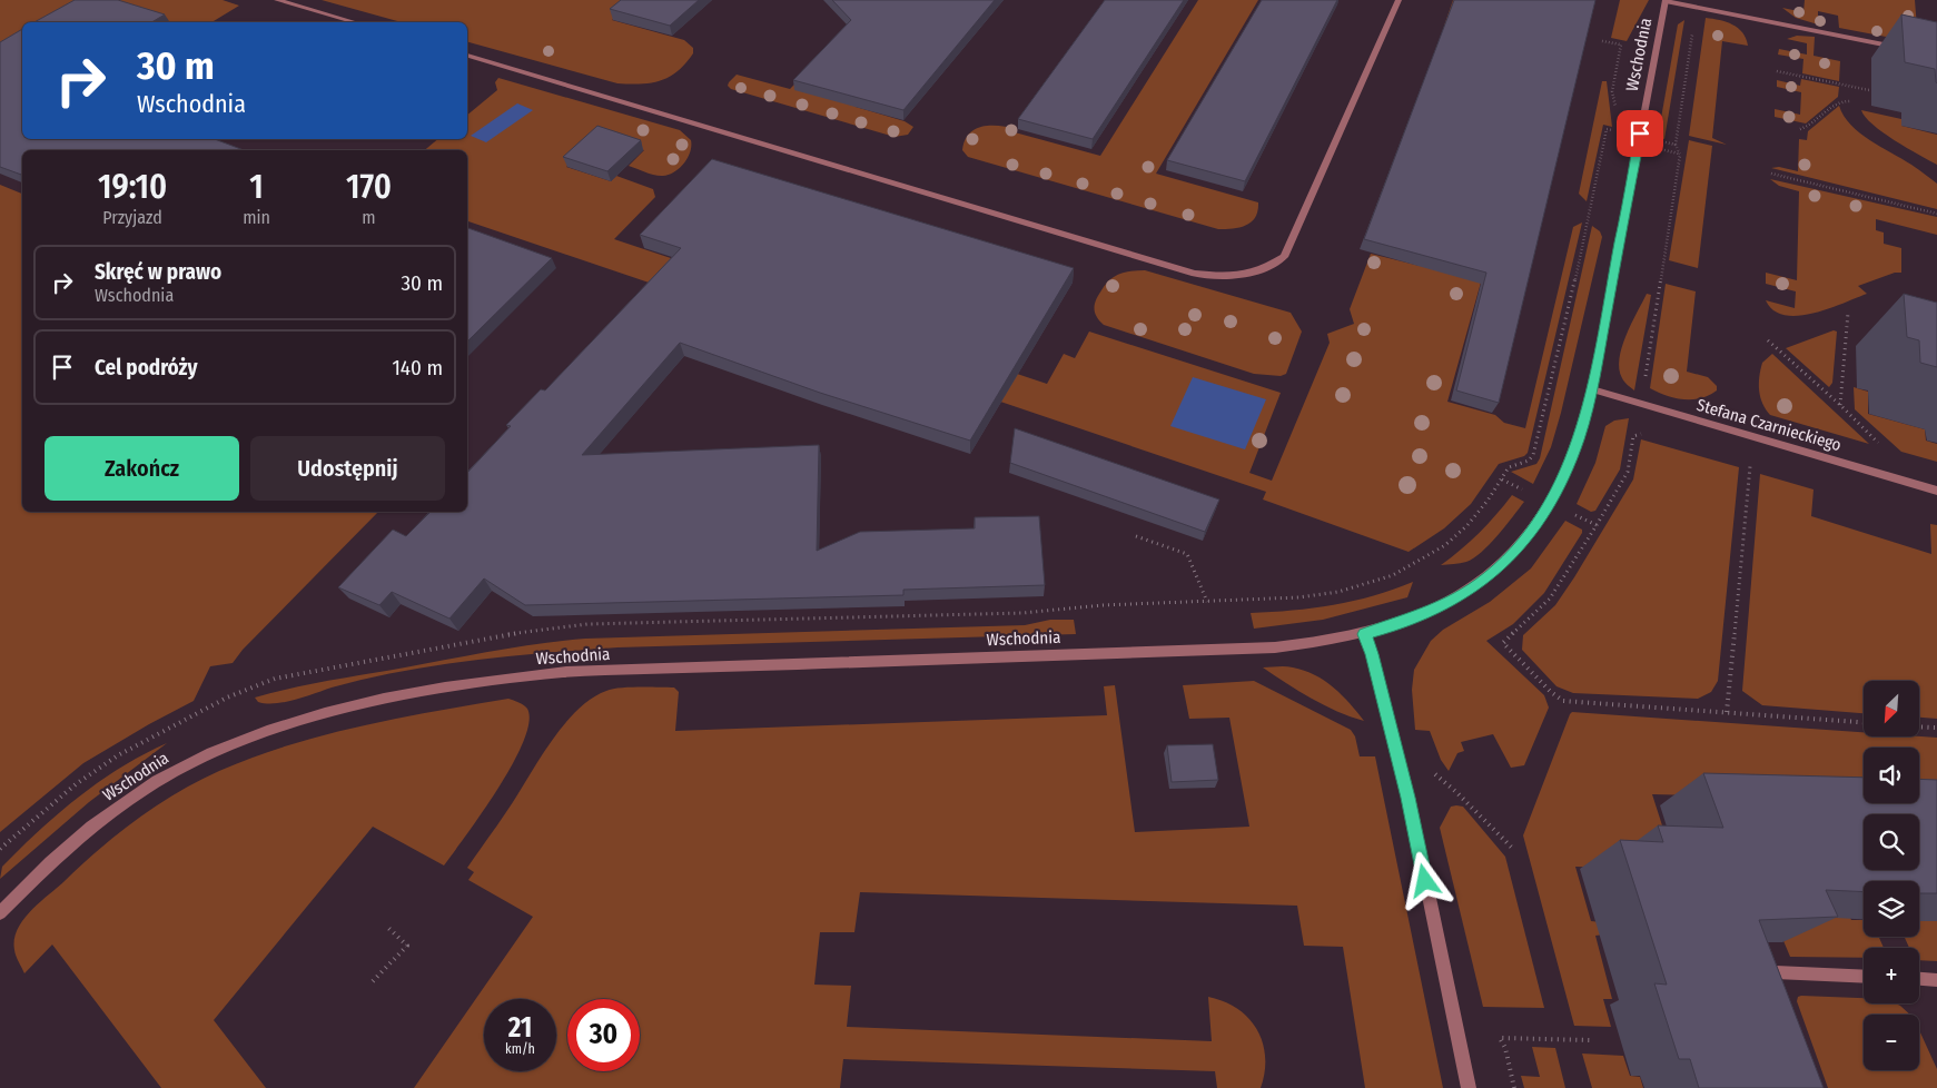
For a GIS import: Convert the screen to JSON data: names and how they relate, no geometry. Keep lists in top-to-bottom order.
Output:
{
  "streets": {
    "street": ["Wschodnia", "Stefana Czarnieckiego"]
  },
  "crossings": [
    ["Wschodnia", "Stefana Czarnieckiego"]
  ],
  "north": "bottom left",
  "page": {
    "turn": ["30 m", "Wschodnia"],
    "eta": [
      "19:10",
      "Przyjazd",
      "1",
      "min",
      "170",
      "m"
    ],
    "list": [
      {
        "name": "Skręć w prawo",
        "note": "Wschodnia",
        "value": "30 m"
      },
      {
        "name": "Cel podróży",
        "value": "140 m"
      }
    ],
    "buttons": ["Zakończ", "Udostępnij"],
    "map_buttons": ["+", "−"],
    "speed": "21 km/h",
    "limit": "30"
  }
}
